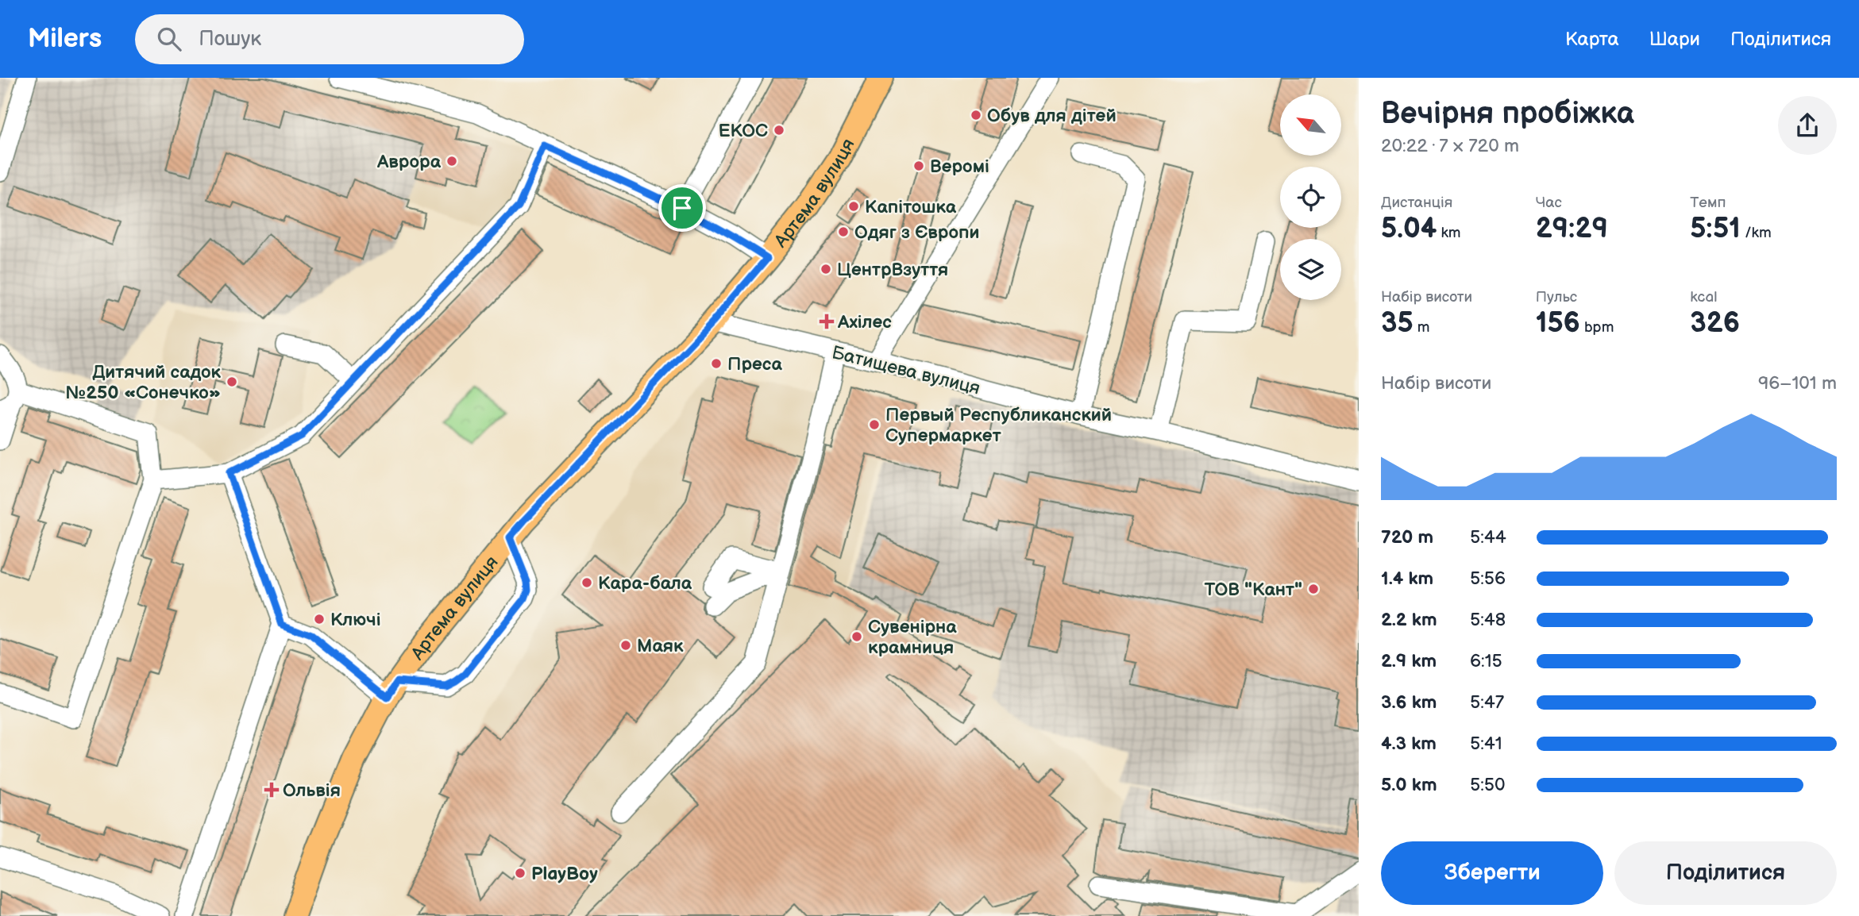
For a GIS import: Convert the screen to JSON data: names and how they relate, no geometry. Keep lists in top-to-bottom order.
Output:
{
  "streets": {
    "main road": ["Артема вулиця"],
    "street": ["Батищева вулиця"]
  },
  "crossings": [
    ["Артема вулиця", "Батищева вулиця"]
  ],
  "places": {
    "other": [
      "Обув для дітей",
      "ЕКОС",
      "Аврора",
      "Веромі",
      "Капітошка",
      "Одяг з Європи",
      "ЦентрВзуття",
      "Преса",
      "Дитячий садок №250 «Сонечко»",
      "Первый Республиканский Супермаркет",
      "Кара-бала",
      "ТОВ \"Кант\"",
      "Ключі",
      "Сувенірна крамниця",
      "Маяк",
      "PlayBoy"
    ],
    "health": ["Ахілес", "Ольвія"]
  },
  "north": "top left",
  "page": {
    "header": "Milers",
    "search": "Пошук",
    "nav": ["Карта", "Шари", "Поділитися"],
    "heading": ["Вечірня пробіжка", "20:22 · 7 × 720 m"],
    "stats": [
      ["Дистанція", "5.04 km"],
      ["Час", "29:29"],
      ["Темп", "5:51 /km"],
      ["Набір висоти", "35 m"],
      ["Пульс", "156 bpm"],
      ["kcal", "326"]
    ],
    "chart": ["Набір висоти", "96–101 m"],
    "list": [
      {
        "name": "720 m",
        "note": "5:44"
      },
      {
        "name": "1.4 km",
        "note": "5:56"
      },
      {
        "name": "2.2 km",
        "note": "5:48"
      },
      {
        "name": "2.9 km",
        "note": "6:15"
      },
      {
        "name": "3.6 km",
        "note": "5:47"
      },
      {
        "name": "4.3 km",
        "note": "5:41"
      },
      {
        "name": "5.0 km",
        "note": "5:50"
      }
    ],
    "buttons": ["Зберегти", "Поділитися"]
  }
}
